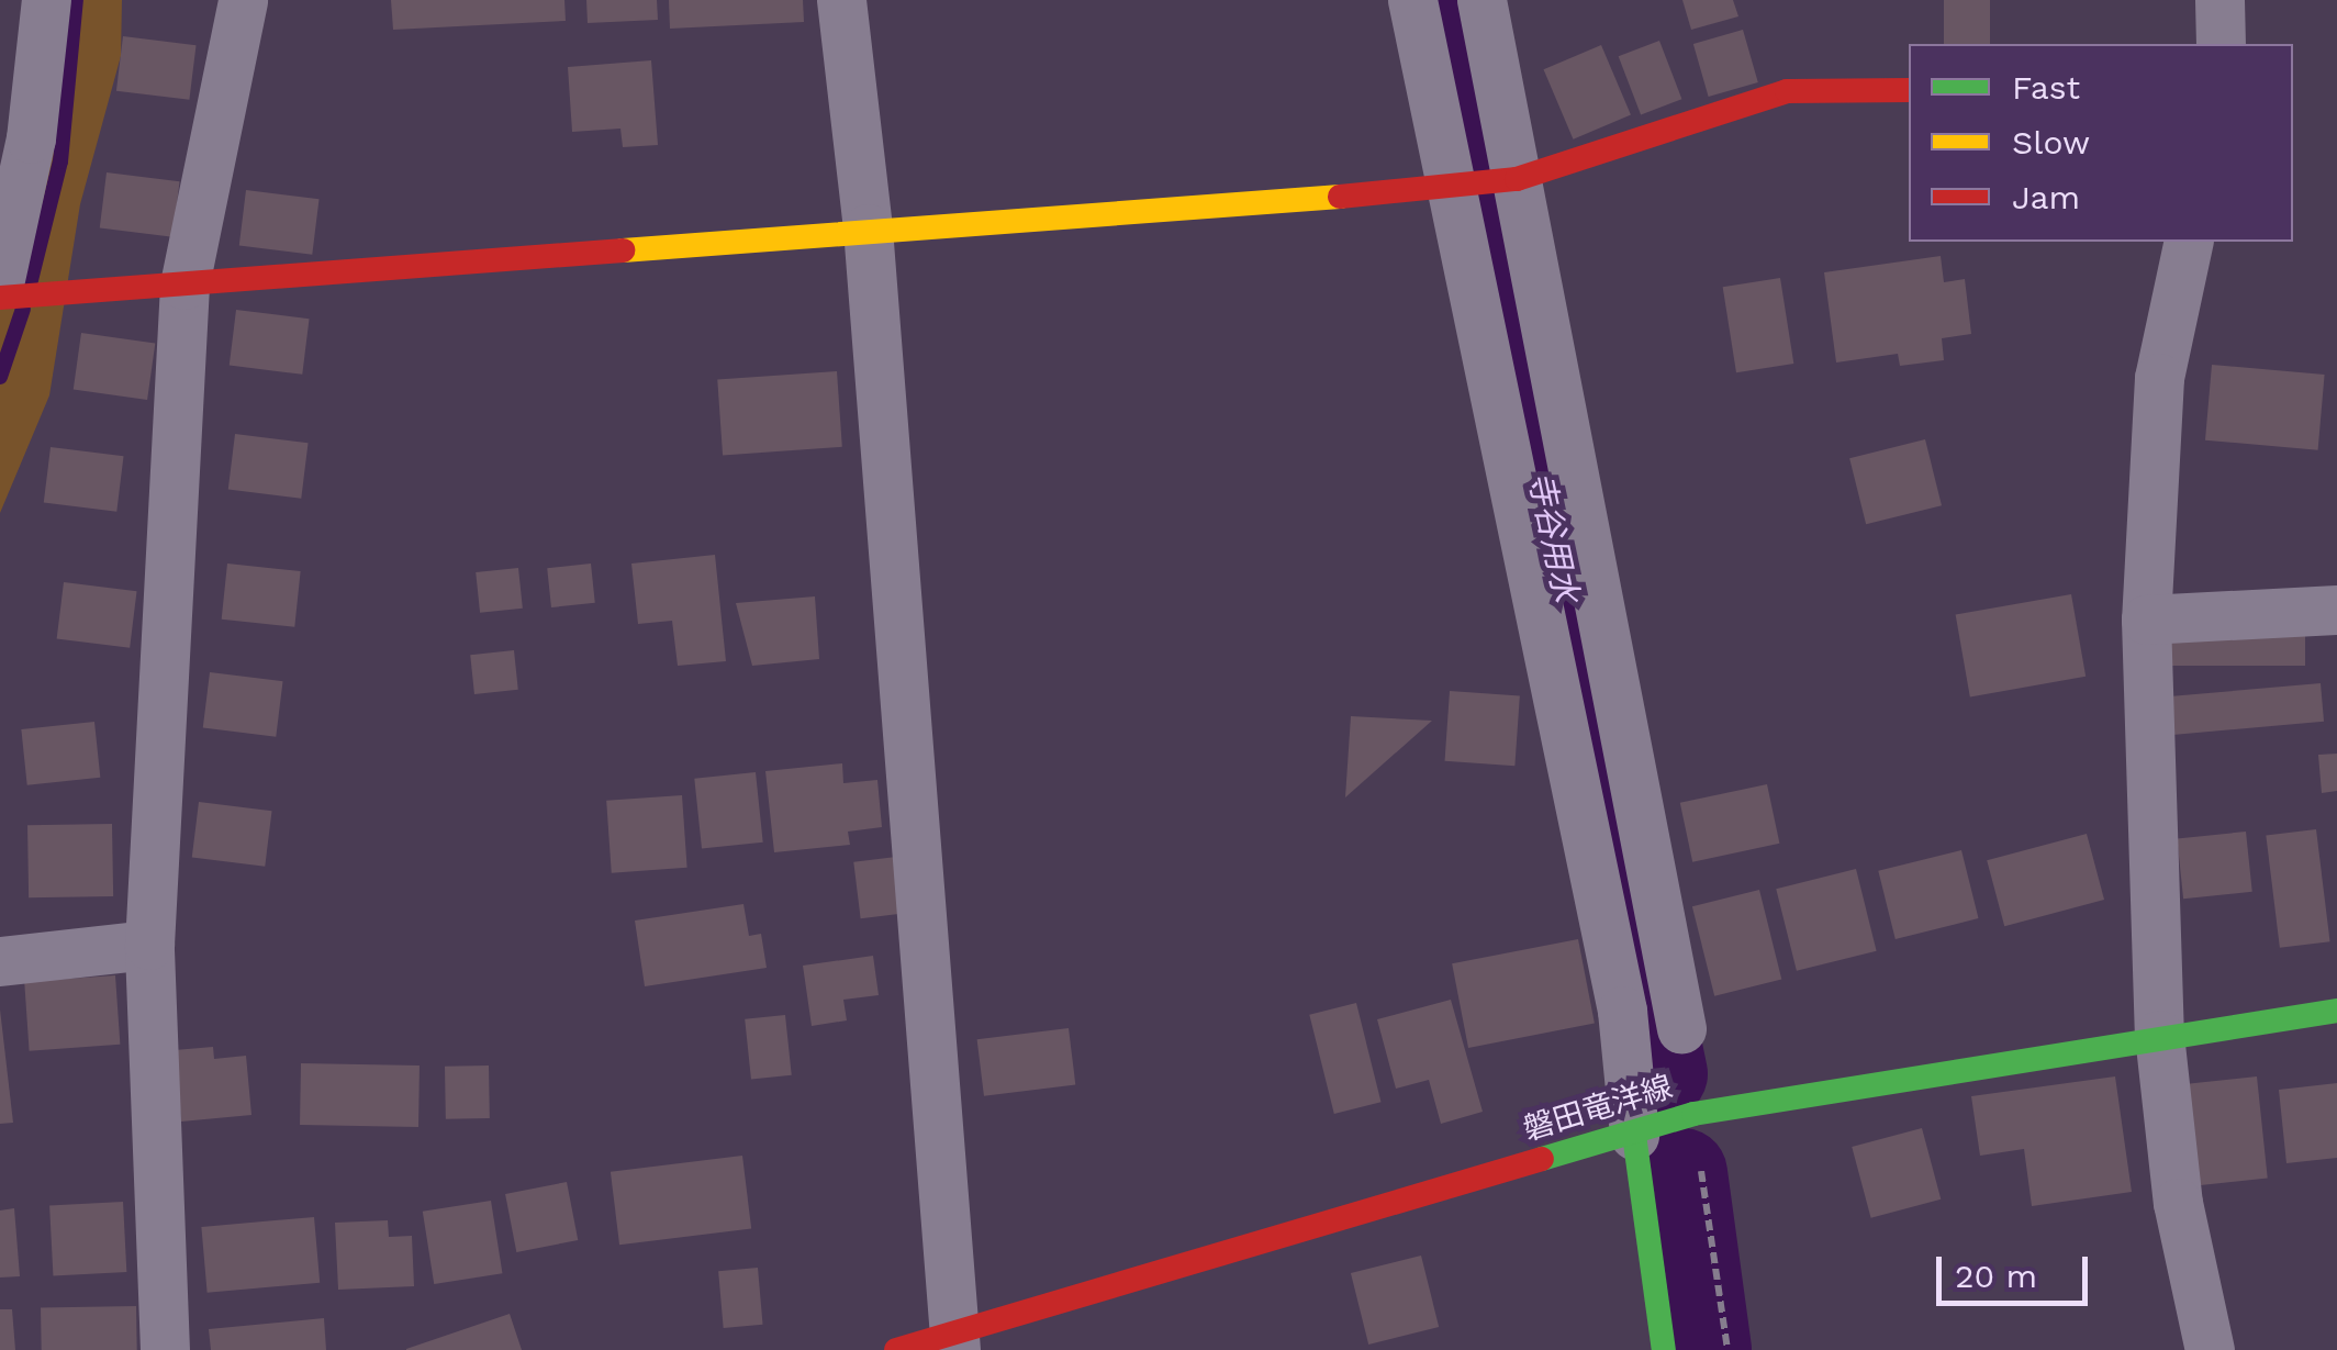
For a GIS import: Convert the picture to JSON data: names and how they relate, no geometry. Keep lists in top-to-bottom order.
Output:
{
  "streets": {
    "street": ["磐田竜洋線"]
  },
  "water": ["寺谷用水"],
  "legend": ["Fast", "Slow", "Jam"],
  "scale_bar": "20 m"
}
